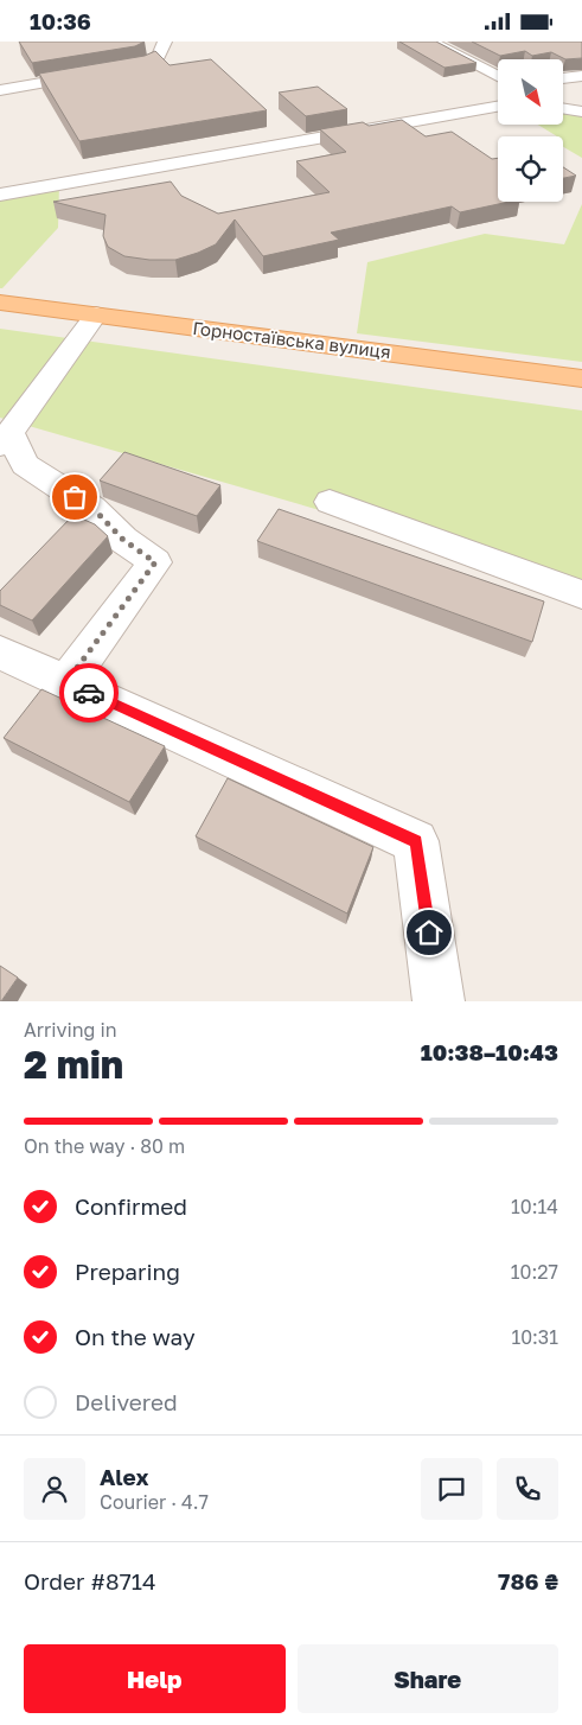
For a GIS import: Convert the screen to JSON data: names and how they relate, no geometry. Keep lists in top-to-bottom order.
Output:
{
  "streets": {
    "main road": ["Горностаївська вулиця"]
  },
  "north": "bottom right",
  "page": {
    "status": "10:36",
    "heading": ["2 min", "Arriving in", "10:38–10:43"],
    "panel": [
      "Alex",
      "Courier · 4.7",
      "Order #8714",
      "786 ₴"
    ],
    "bar": "On the way · 80 m",
    "list": [
      ["Confirmed", "10:14"],
      ["Preparing", "10:27"],
      ["On the way", "10:31"],
      "Delivered"
    ],
    "buttons": ["Help", "Share"]
  }
}
